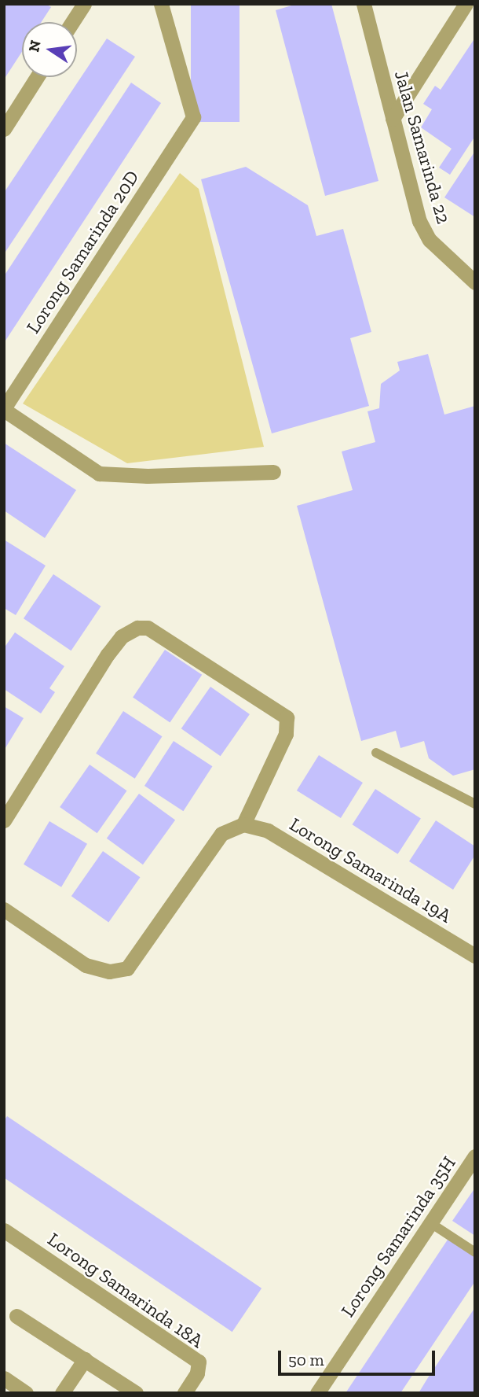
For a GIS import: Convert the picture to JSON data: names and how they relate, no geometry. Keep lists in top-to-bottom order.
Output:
{
  "streets": {
    "street": [
      "Jalan Samarinda 22",
      "Lorong Samarinda 20D",
      "Lorong Samarinda 19A",
      "Lorong Samarinda 35H",
      "Lorong Samarinda 18A"
    ]
  },
  "scale_bar": "50 m",
  "north": "left"
}
